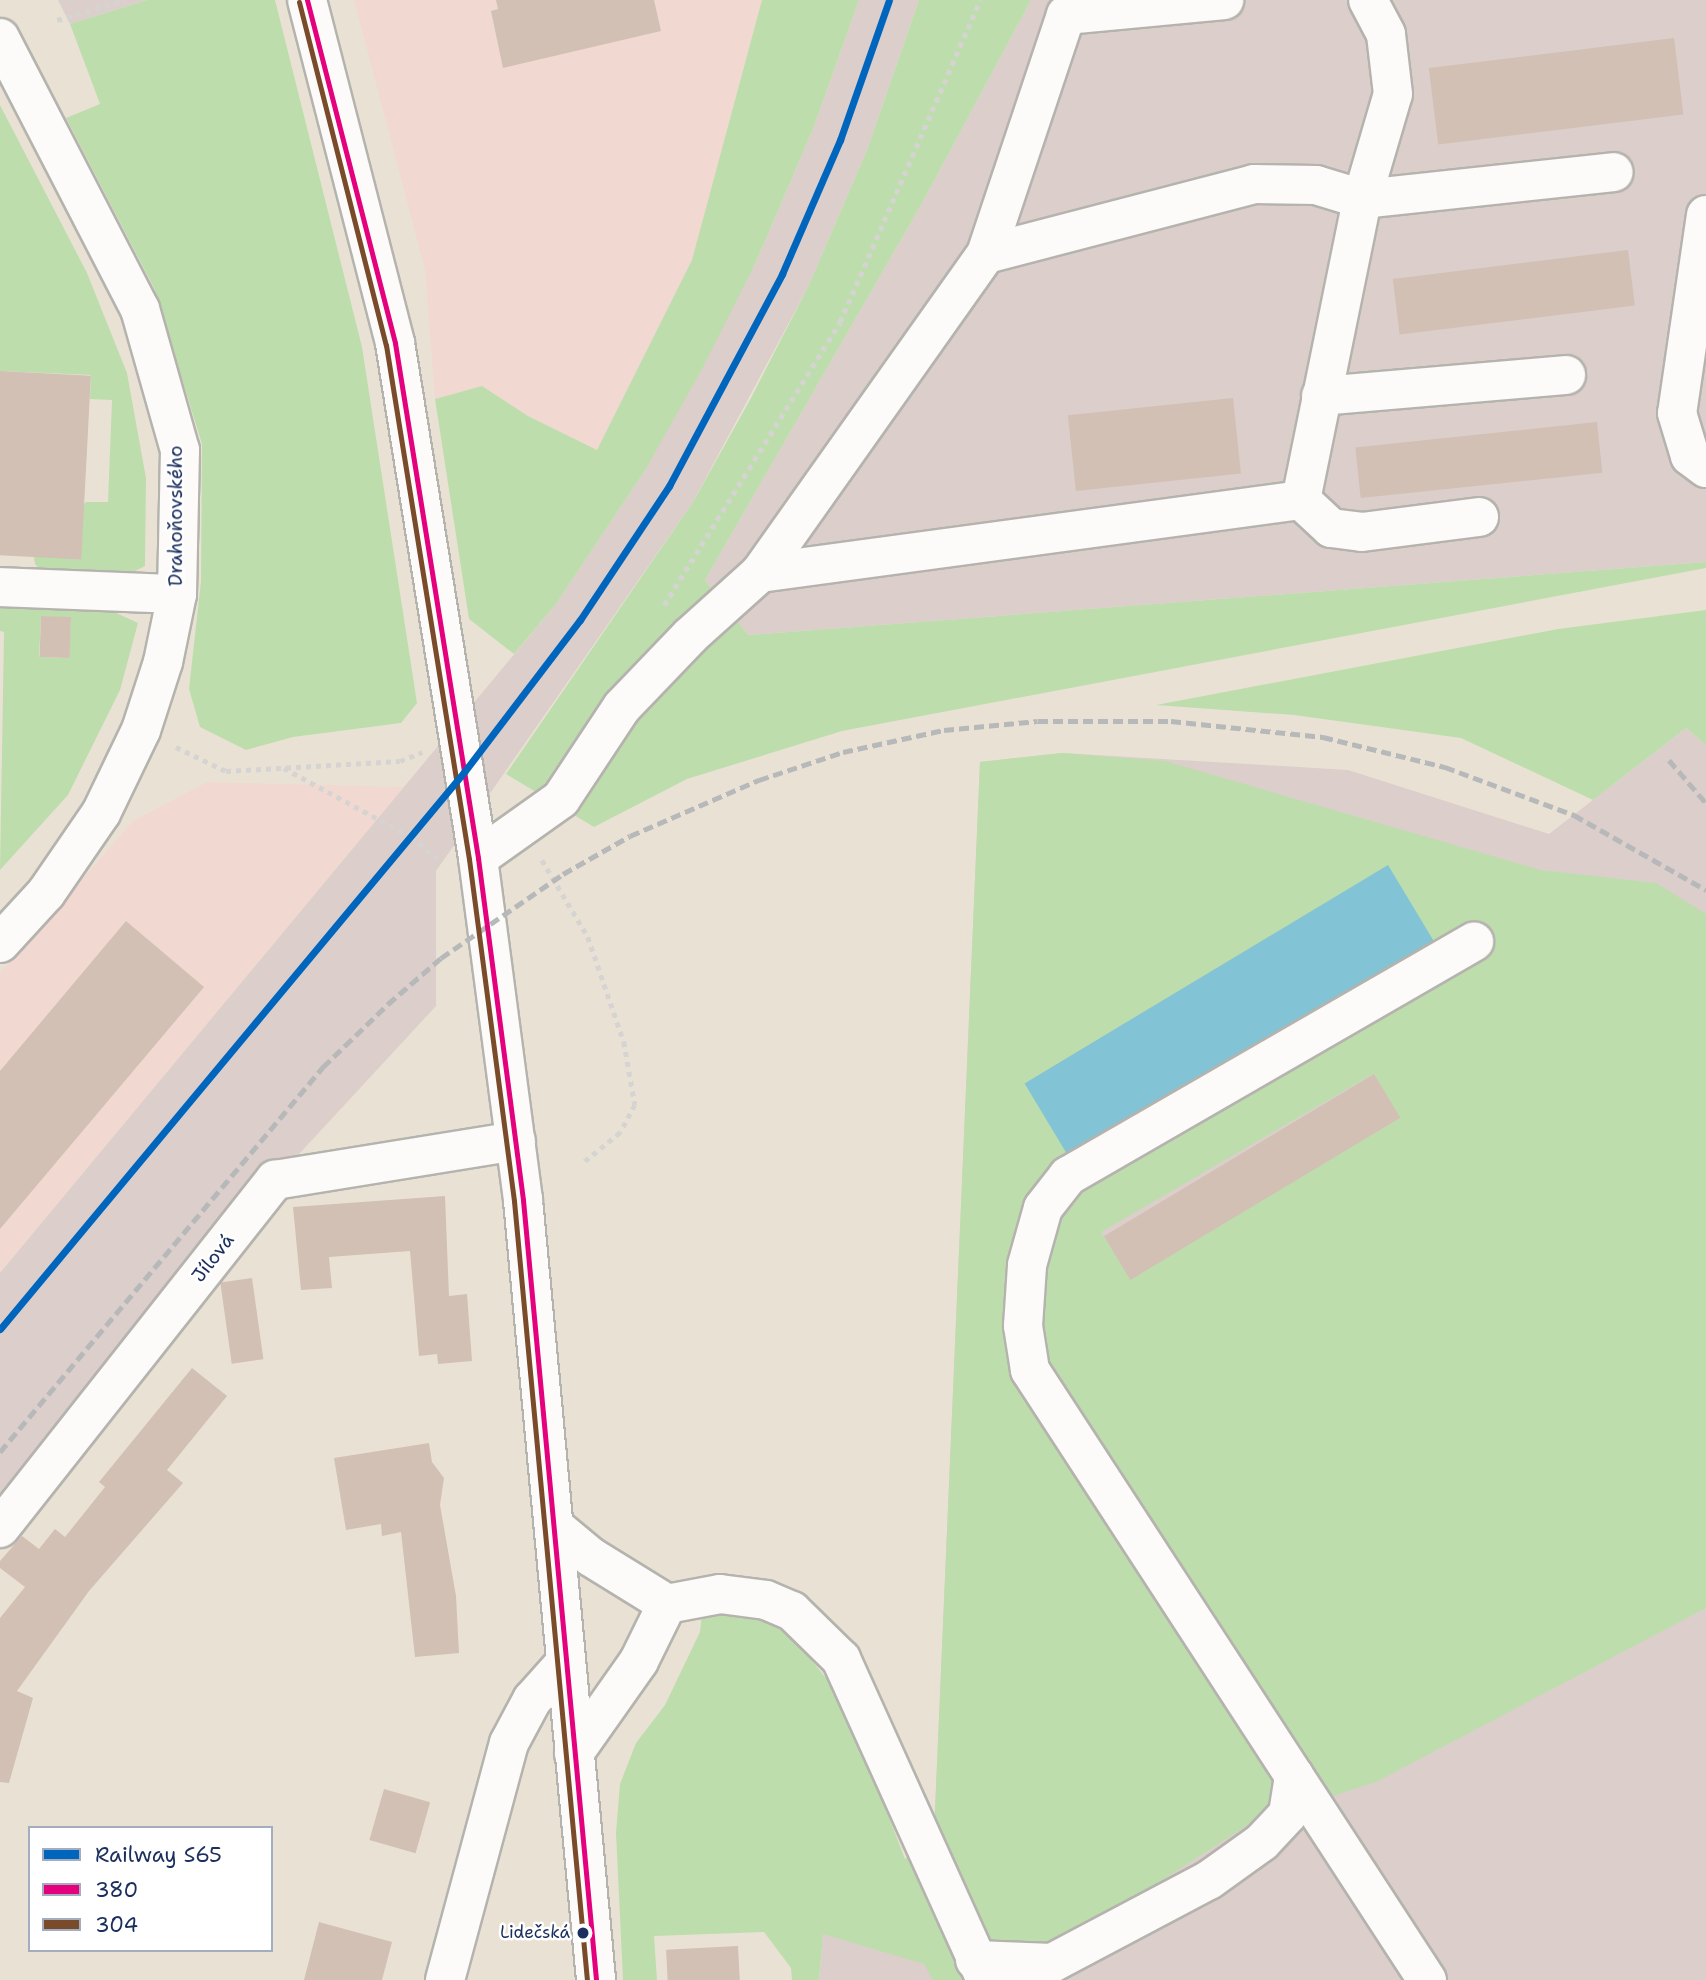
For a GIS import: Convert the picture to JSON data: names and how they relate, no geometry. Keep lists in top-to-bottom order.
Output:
{
  "streets": {
    "main road": ["Drahoňovského", "Jílová"]
  },
  "places": ["Lidečská"],
  "lines": ["rail line S65", "transit line 380", "transit line 304"],
  "legend": ["Railway S65", "380", "304"]
}
